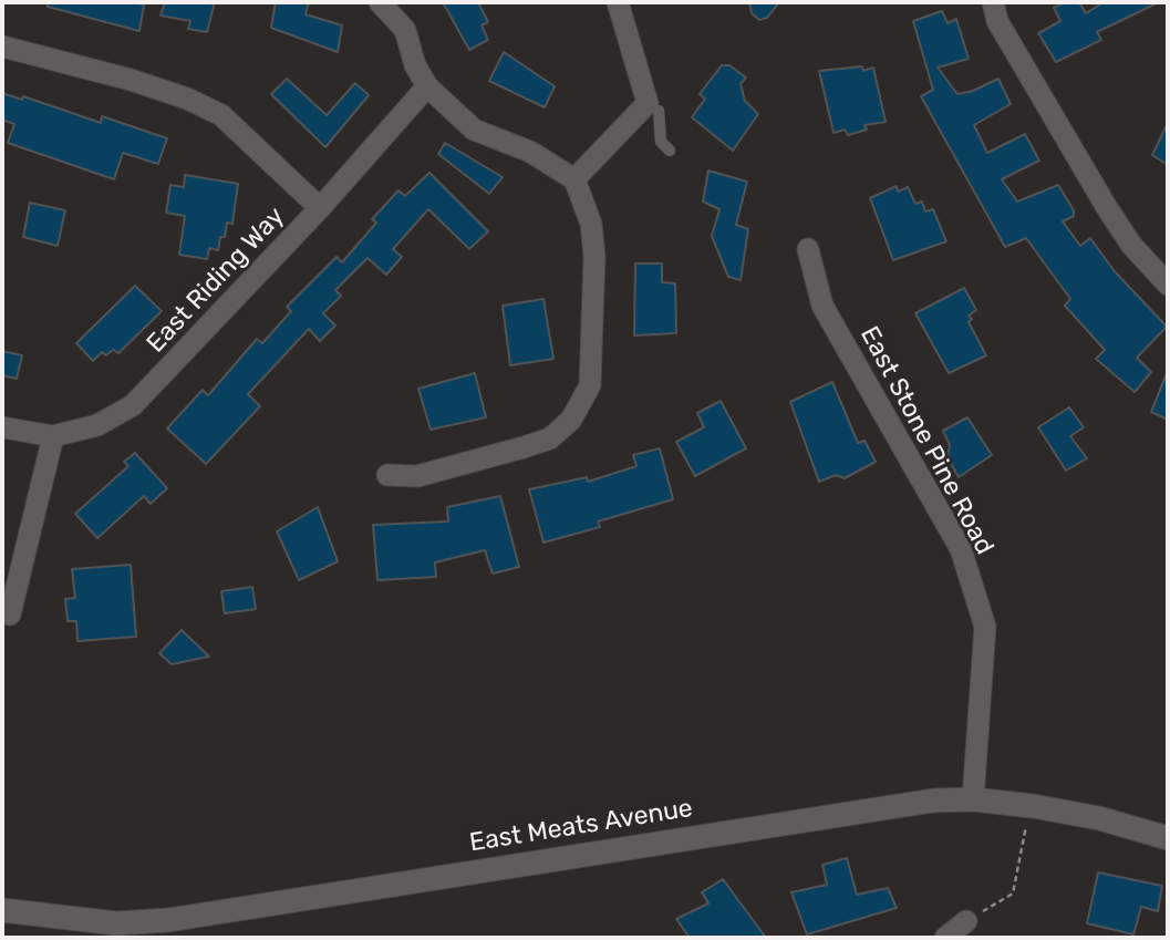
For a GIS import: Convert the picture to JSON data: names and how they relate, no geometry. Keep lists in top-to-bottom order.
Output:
{
  "streets": {
    "street": ["East Riding Way", "East Stone Pine Road", "East Meats Avenue"]
  },
  "crossings": [
    ["East Stone Pine Road", "East Meats Avenue"]
  ]
}
